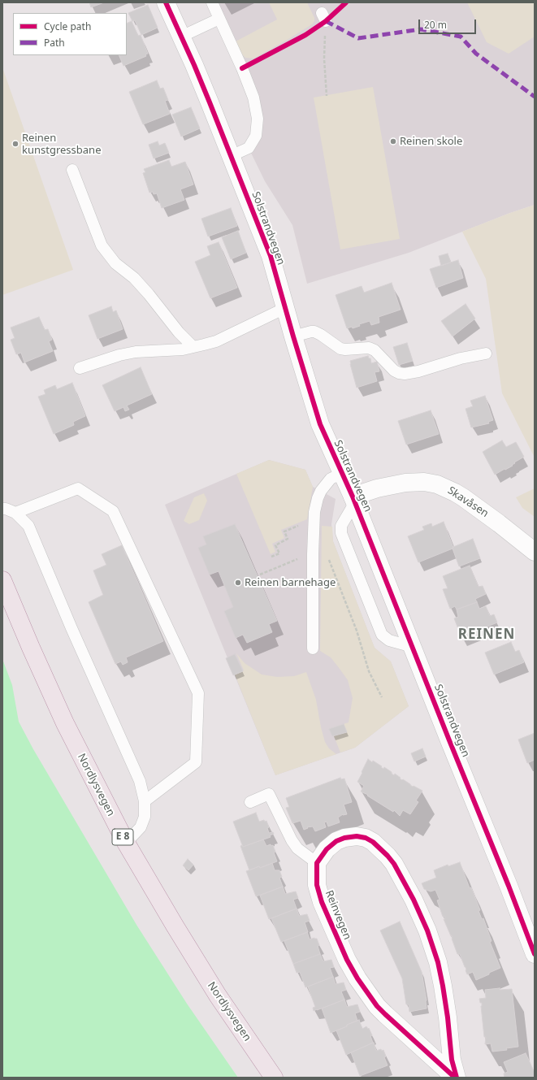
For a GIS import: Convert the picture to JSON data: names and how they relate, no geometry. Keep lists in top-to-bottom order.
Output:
{
  "streets": {
    "highway": ["Nordlysvegen", "E 8"],
    "street": ["Solstrandvegen", "Skavåsen", "Reinvegen"]
  },
  "crossings": [
    ["Solstrandvegen", "Skavåsen"]
  ],
  "districts": ["REINEN"],
  "places": ["Reinen skole", "Reinen kunstgressbane", "Reinen barnehage"],
  "legend": ["Cycle path", "Path"],
  "scale_bar": "20 m"
}
